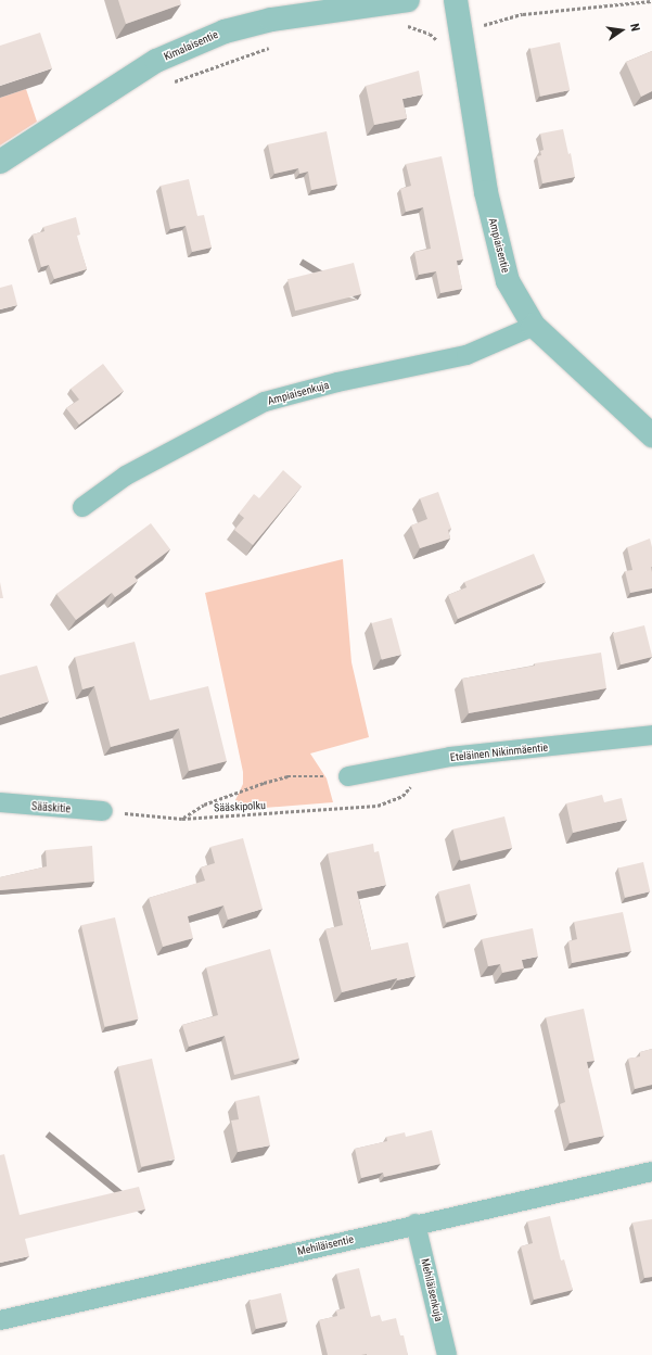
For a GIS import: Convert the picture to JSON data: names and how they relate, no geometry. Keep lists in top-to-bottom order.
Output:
{
  "streets": {
    "street": [
      "Kimalaisentie",
      "Ampiaisentie",
      "Ampiaisenkuja",
      "Eteläinen Nikinmäentie",
      "Sääskitie",
      "Mehiläisentie",
      "Mehiläisenkuja"
    ],
    "path": ["Sääskipolku"]
  },
  "crossings": [
    ["Ampiaisentie", "Ampiaisenkuja"],
    ["Sääskipolku", "Sääskitie"],
    ["Mehiläisentie", "Mehiläisenkuja"]
  ],
  "north": "right"
}
